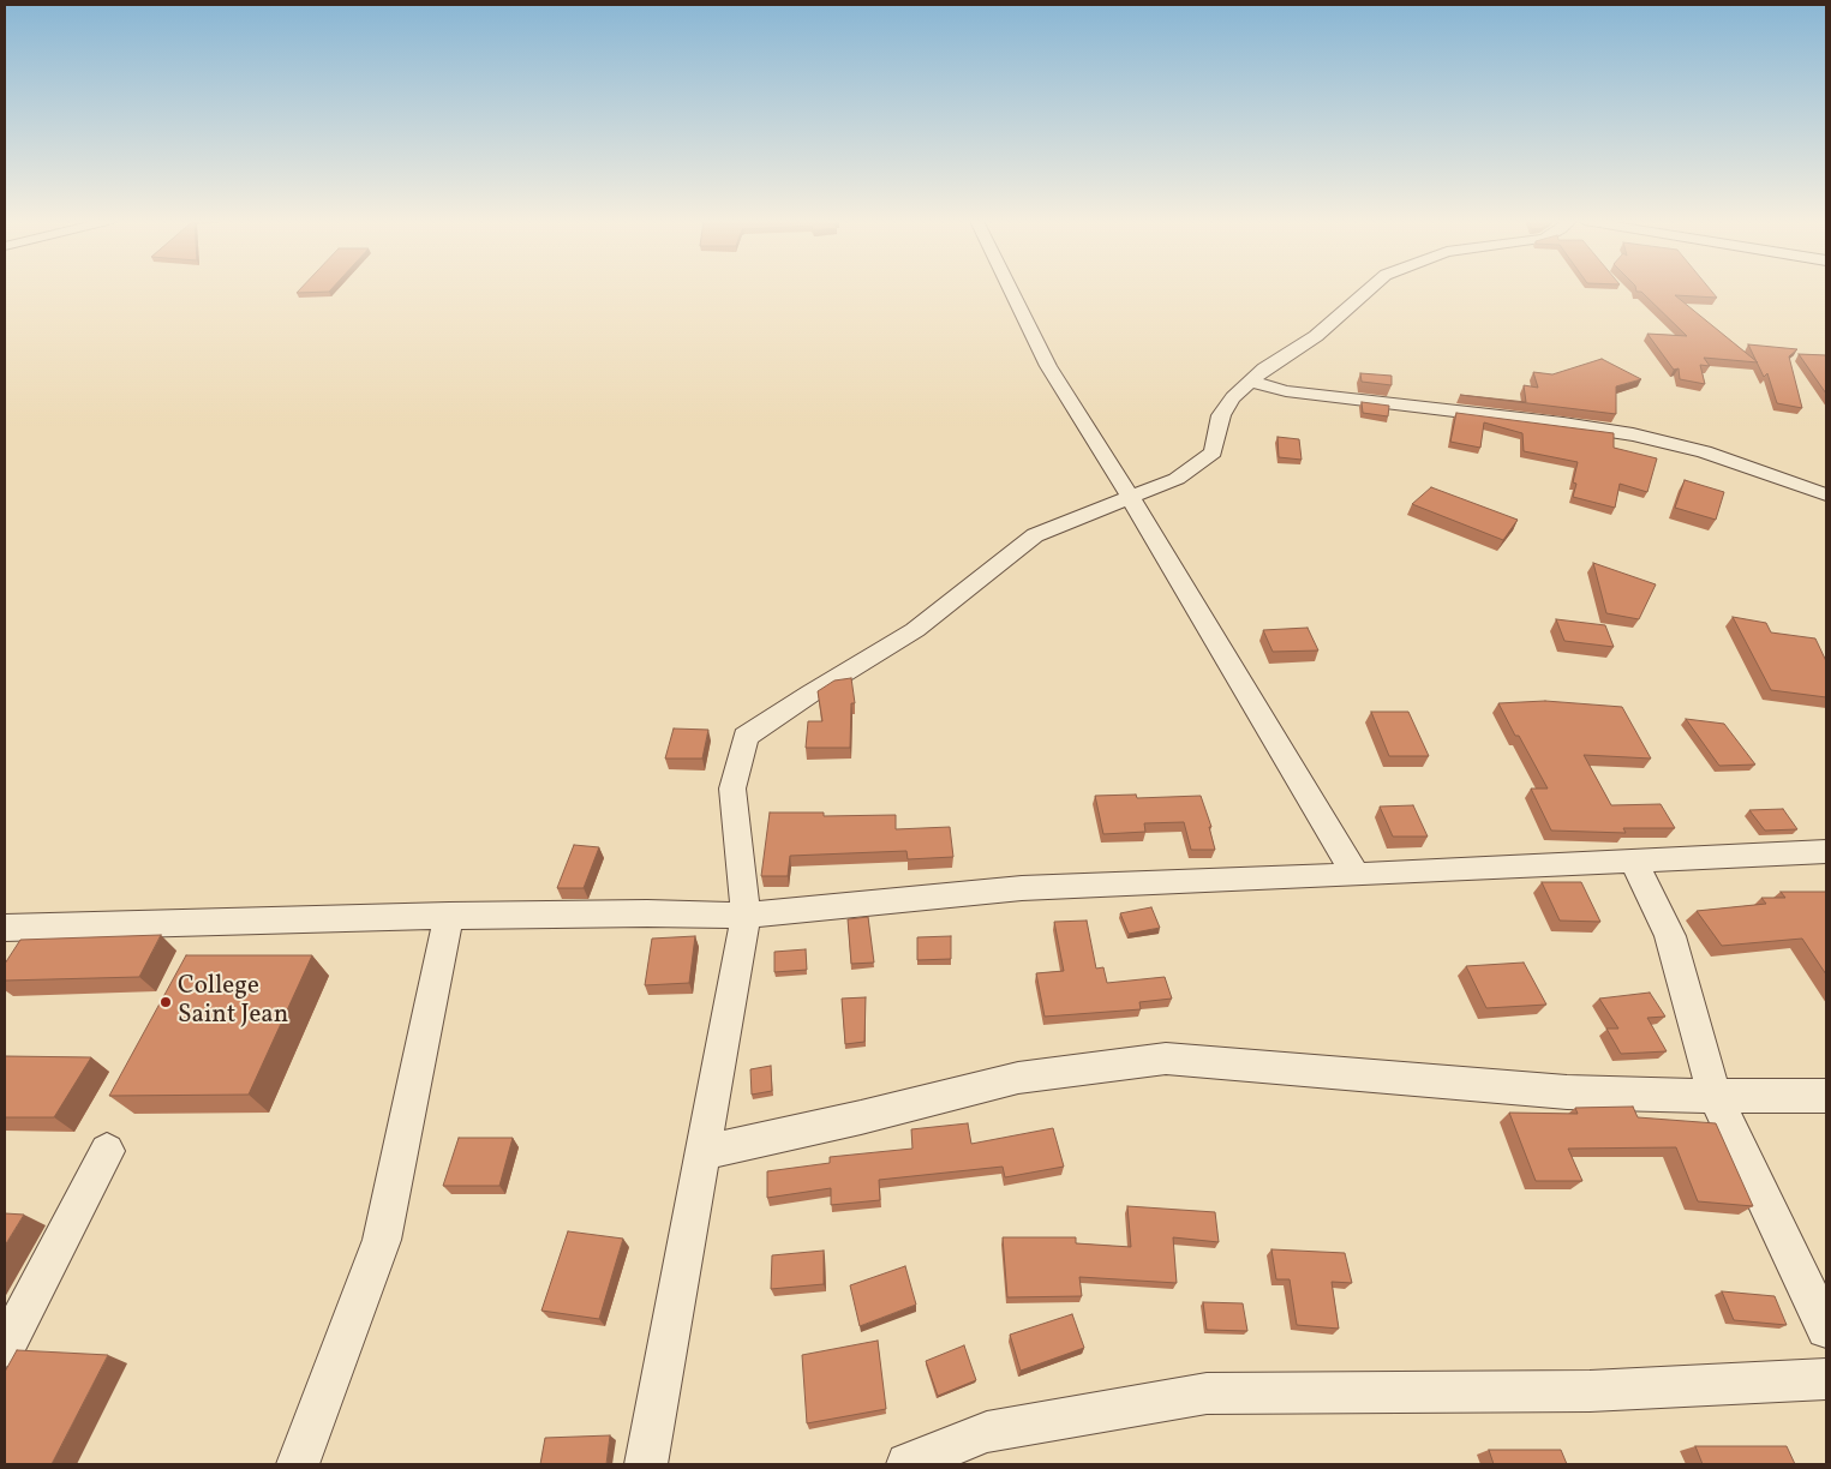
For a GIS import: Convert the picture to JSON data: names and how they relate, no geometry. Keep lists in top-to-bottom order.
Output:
{
  "places": ["College Saint Jean"]
}
